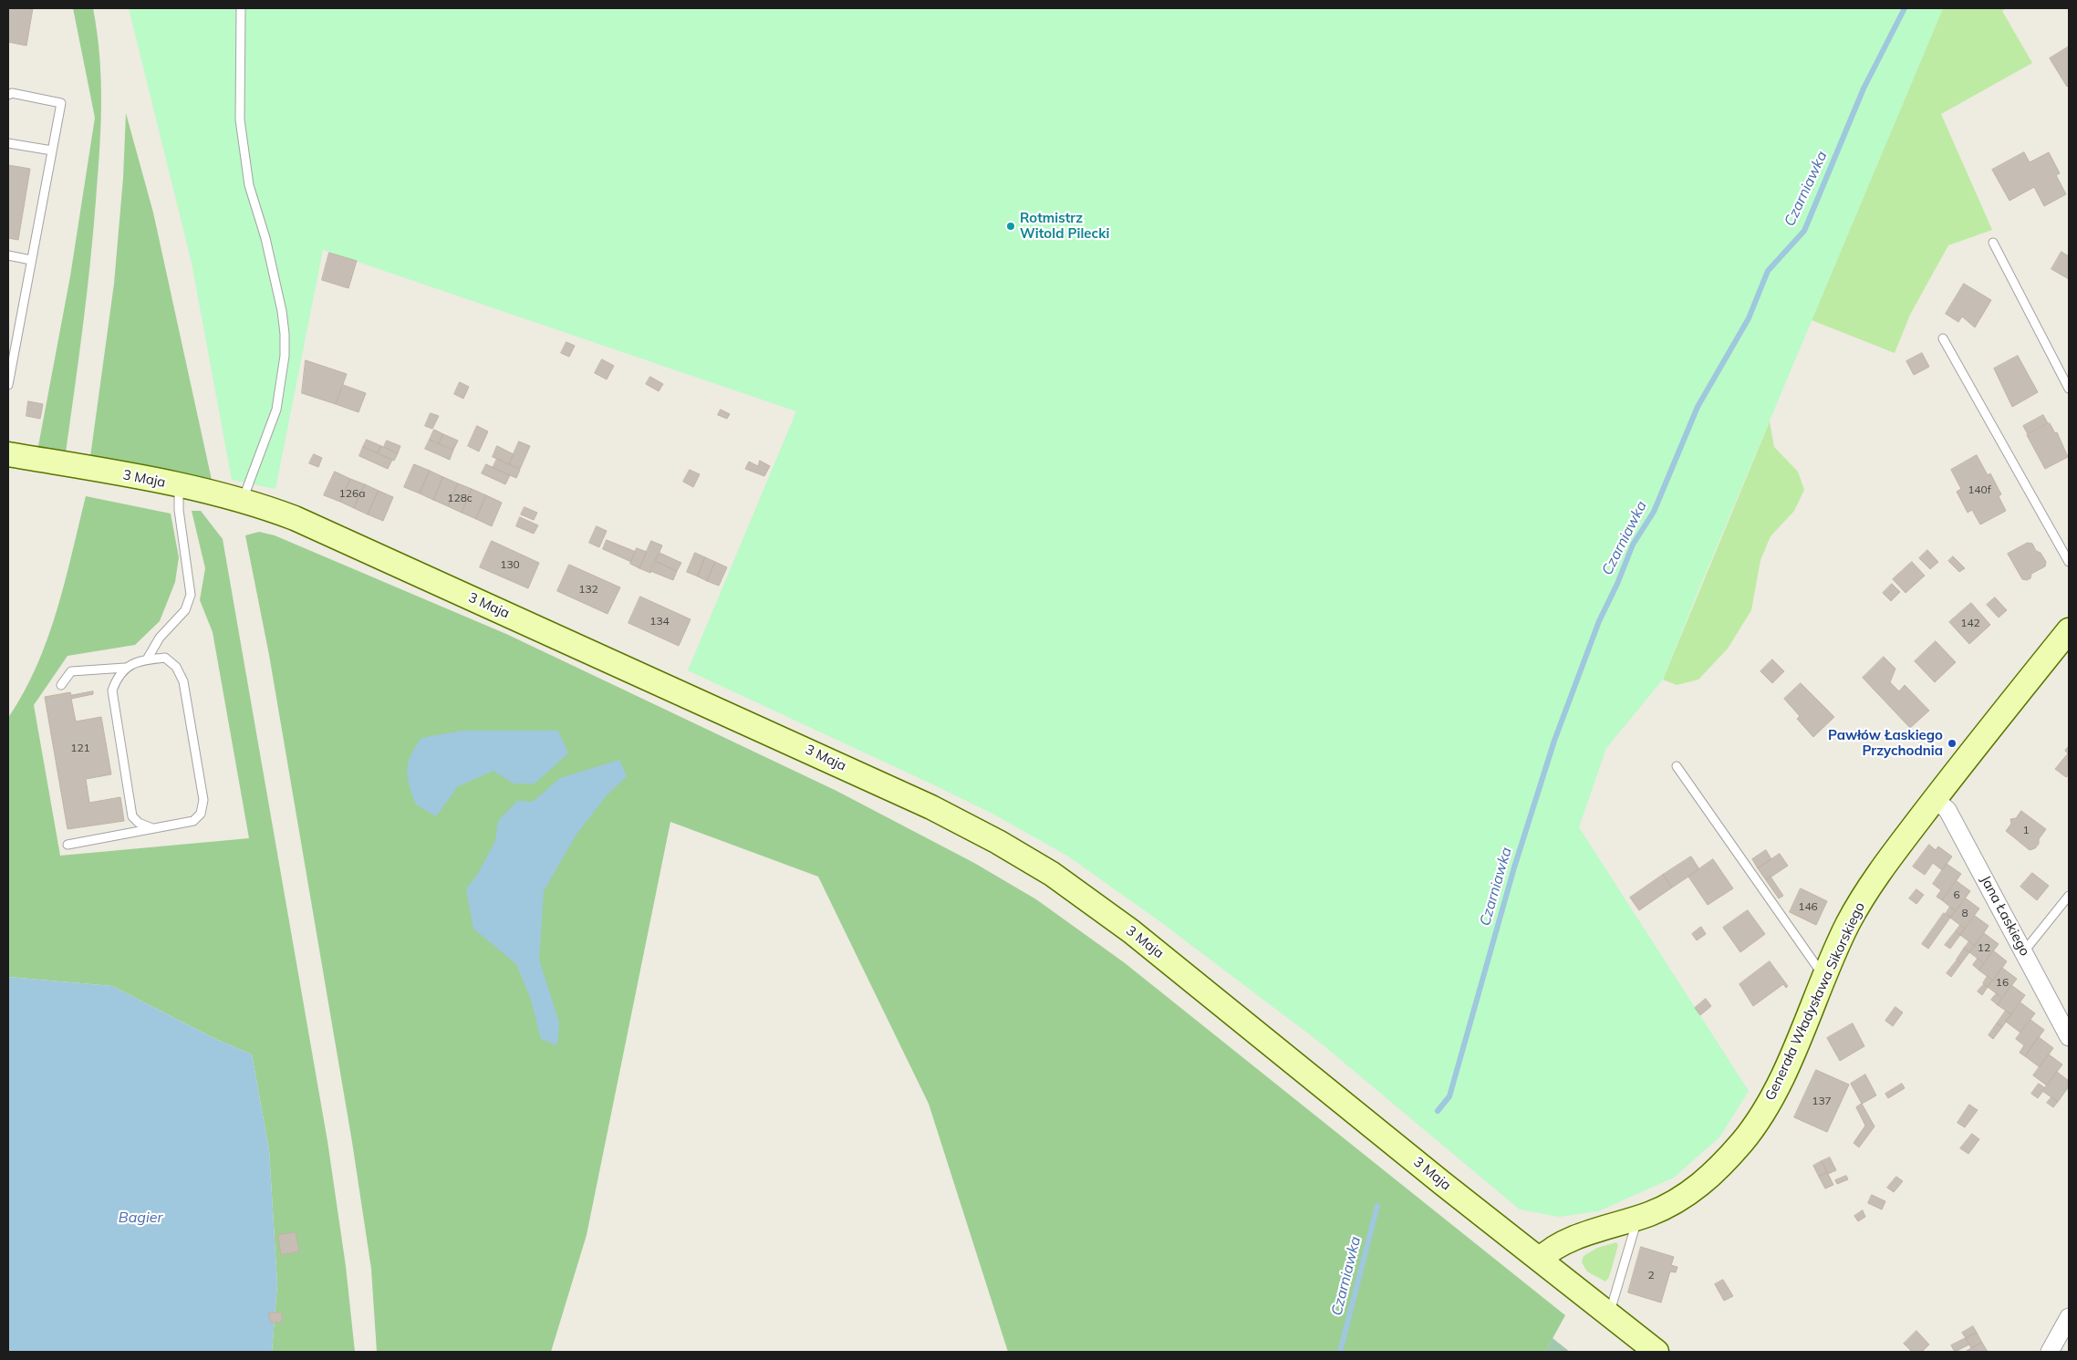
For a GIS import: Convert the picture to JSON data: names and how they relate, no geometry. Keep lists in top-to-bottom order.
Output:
{
  "streets": {
    "main road": ["3 Maja", "Generała Władysława Sikorskiego"],
    "street": ["Jana Łaskiego"]
  },
  "crossings": [
    ["3 Maja", "Generała Władysława Sikorskiego"],
    ["Jana Łaskiego", "Generała Władysława Sikorskiego"]
  ],
  "water": ["Czarniawka", "Bagier"],
  "places": ["Rotmistrz Witold Pilecki", "Pawłów Łaskiego Przychodnia"],
  "house_numbers": [
    "140f",
    "126a",
    "128c",
    "130",
    "132",
    "134",
    "142",
    "121",
    "1",
    "6",
    "146",
    "8",
    "12",
    "16",
    "137",
    "2"
  ]
}
